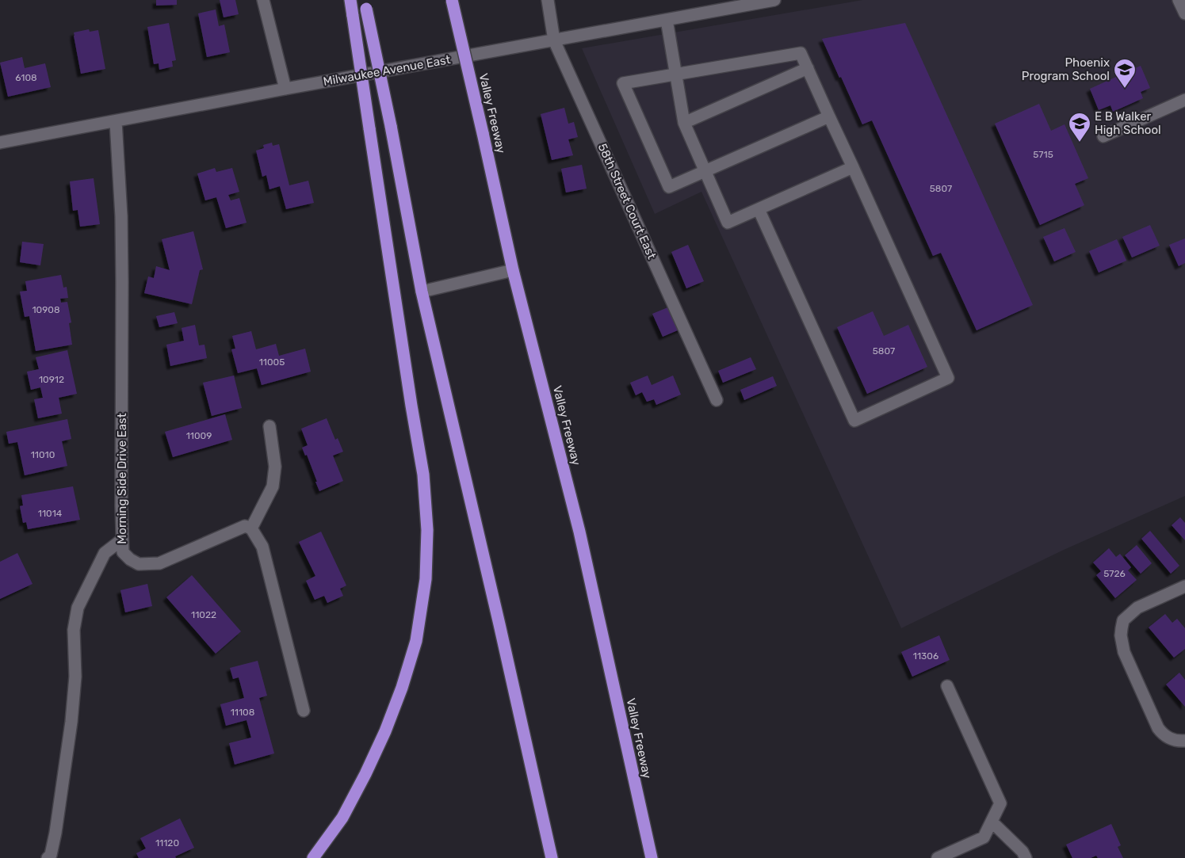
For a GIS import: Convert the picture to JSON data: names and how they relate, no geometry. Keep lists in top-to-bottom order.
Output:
{
  "streets": {
    "highway": ["Valley Freeway"],
    "street": ["Milwaukee Avenue East", "58th Street Court East", "Morning Side Drive East"]
  },
  "crossings": [
    ["Milwaukee Avenue East", "58th Street Court East"],
    ["Milwaukee Avenue East", "Morning Side Drive East"]
  ],
  "places": {
    "school or university": ["Phoenix Program School", "E B Walker High School"]
  },
  "house_numbers": [
    "6108",
    "5715",
    "5807",
    "10908",
    "5807",
    "11005",
    "10912",
    "11009",
    "11010",
    "11014",
    "5726",
    "11022",
    "11306",
    "11108",
    "11120"
  ]
}
